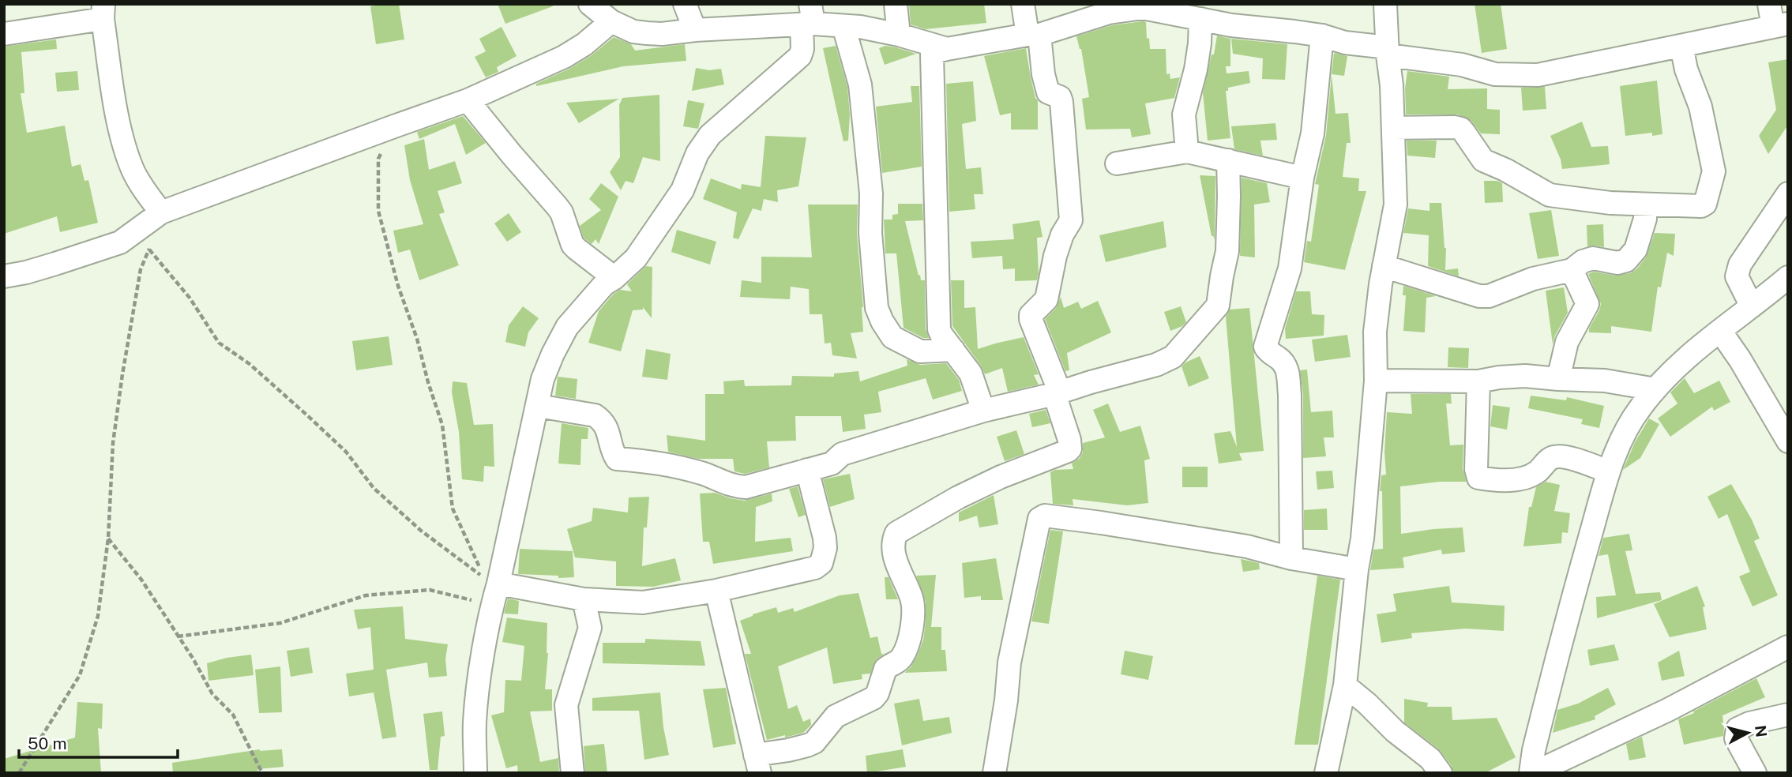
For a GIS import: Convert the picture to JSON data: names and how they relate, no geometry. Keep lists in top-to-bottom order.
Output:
{
  "scale_bar": "50 m",
  "north": "right"
}
